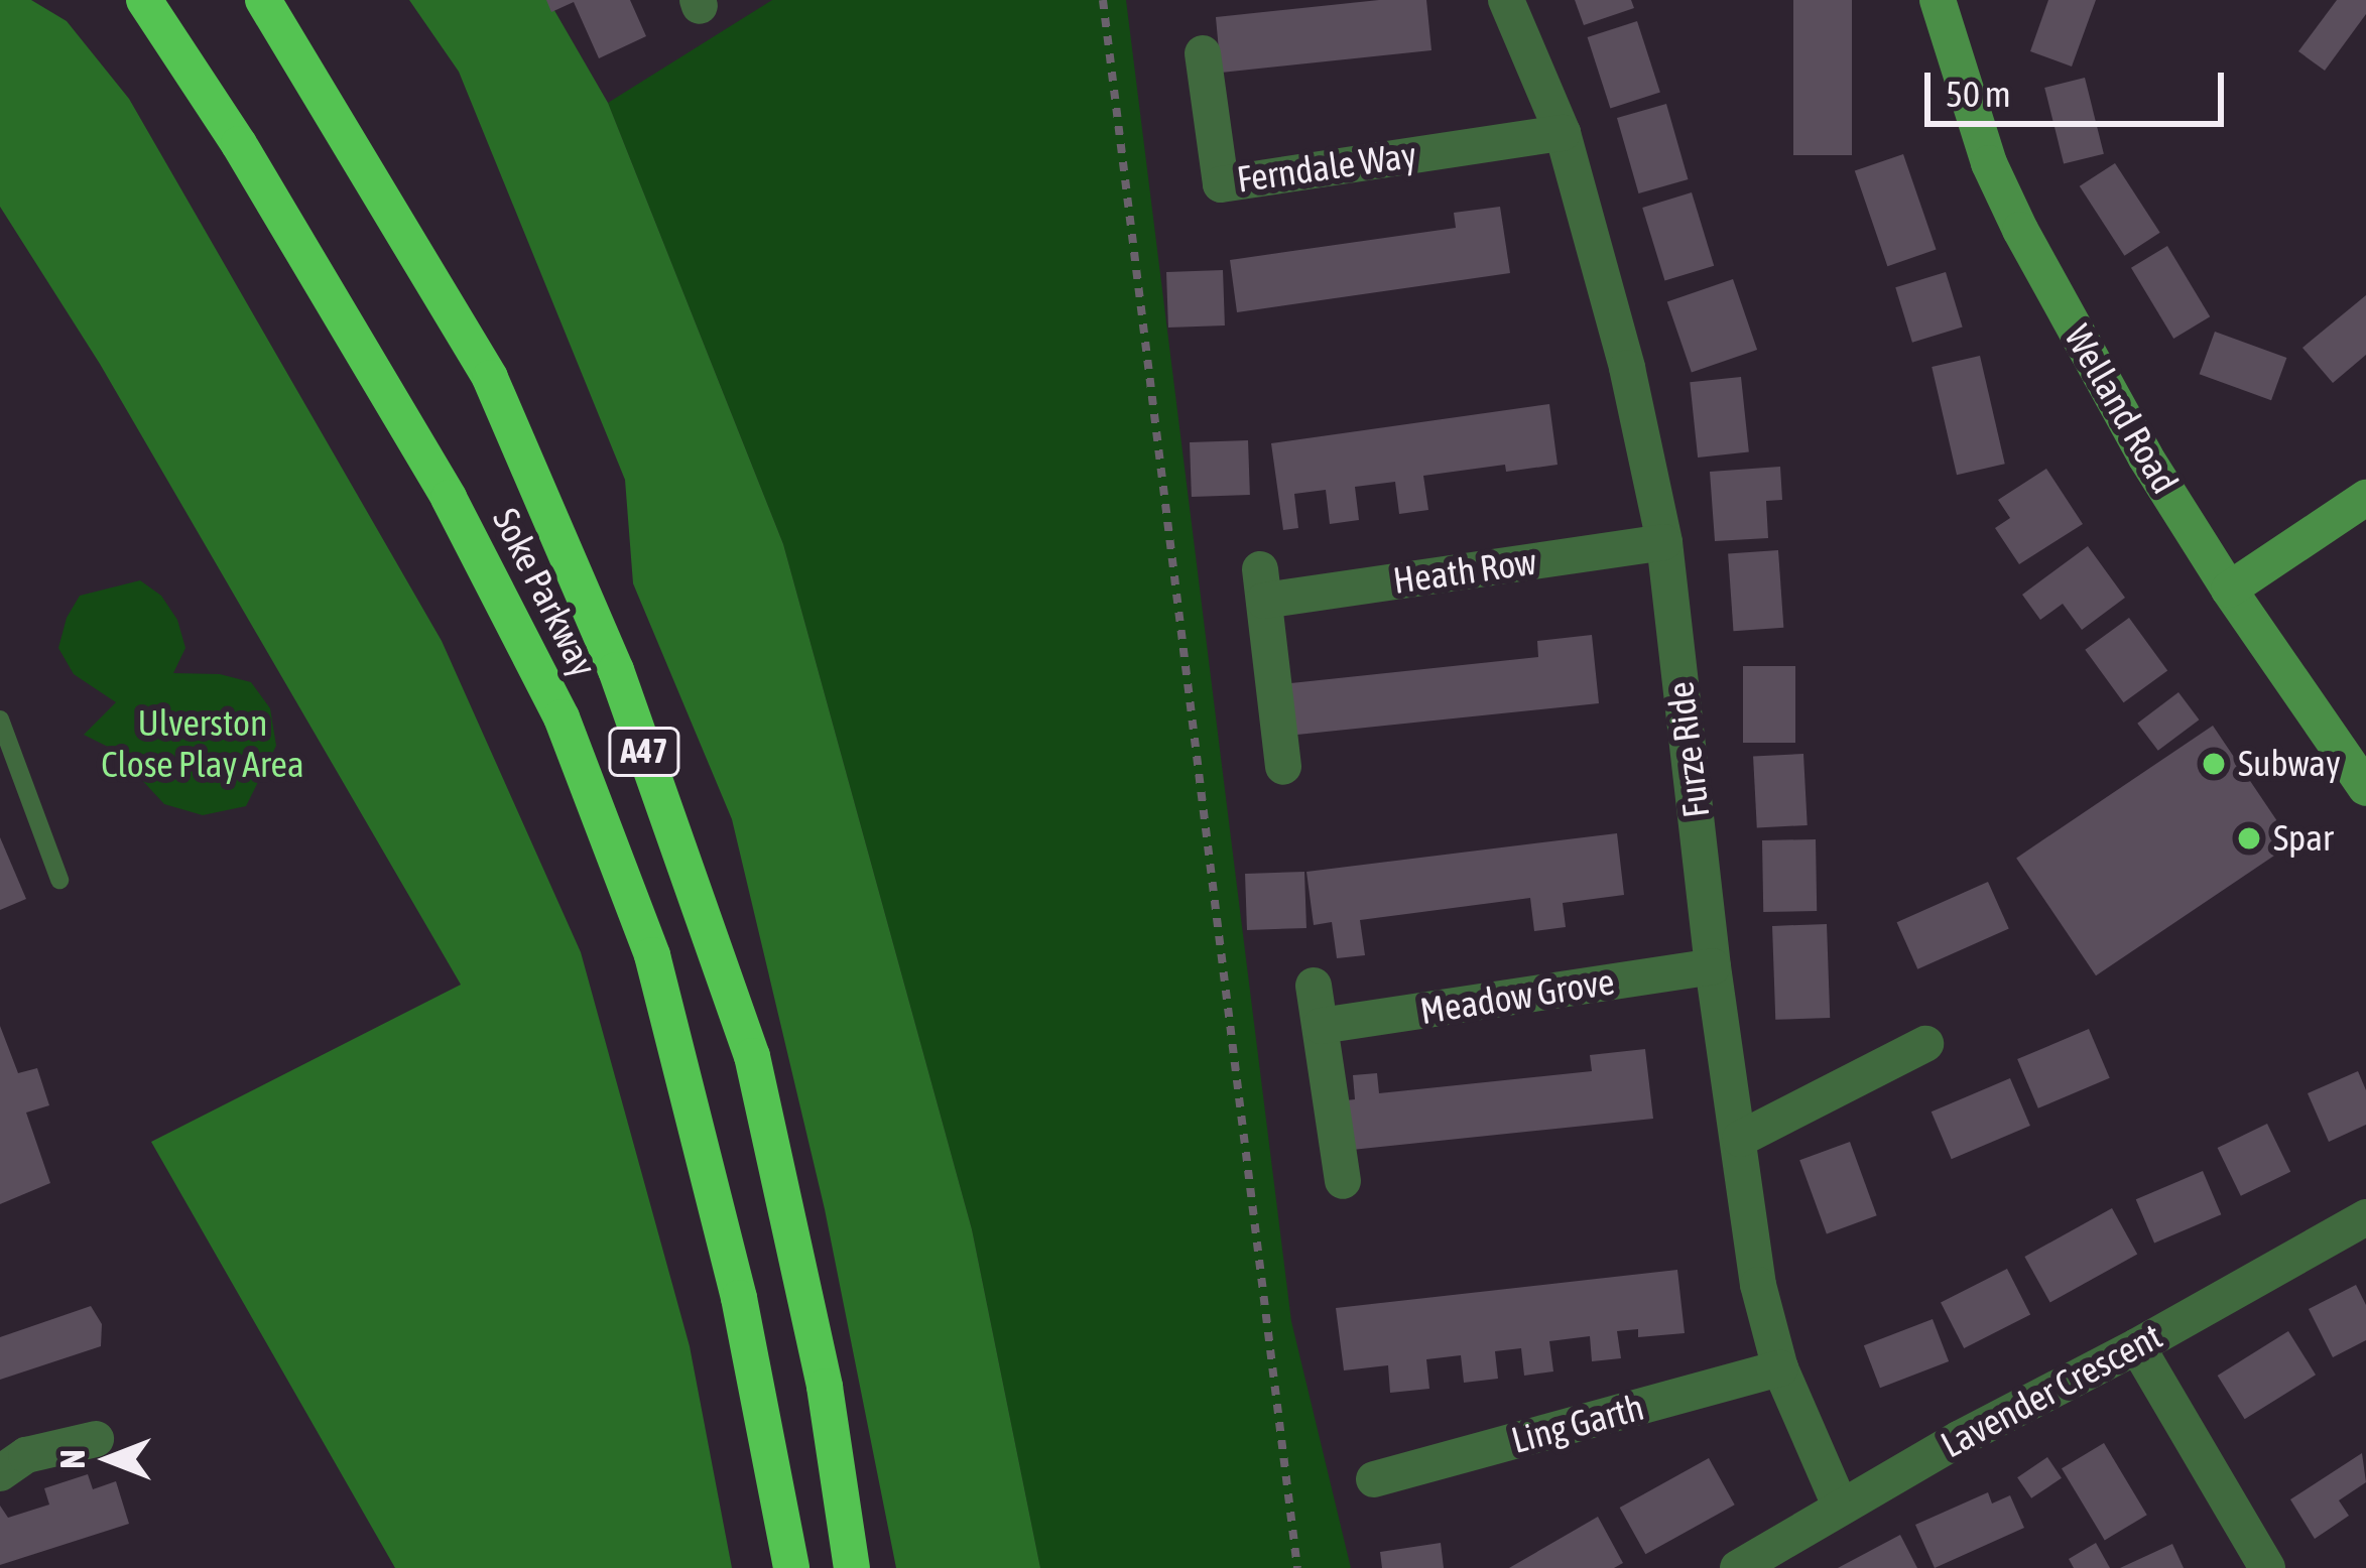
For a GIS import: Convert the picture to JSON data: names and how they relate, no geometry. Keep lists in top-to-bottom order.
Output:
{
  "streets": {
    "highway": ["Soke Parkway", "A47"],
    "street": [
      "Ferndale Way",
      "Welland Road",
      "Heath Row",
      "Furze Ride",
      "Meadow Grove",
      "Lavender Crescent",
      "Ling Garth"
    ]
  },
  "crossings": [
    ["Ferndale Way", "Furze Ride"],
    ["Heath Row", "Furze Ride"],
    ["Furze Ride", "Meadow Grove"],
    ["Furze Ride", "Lavender Crescent"],
    ["Furze Ride", "Ling Garth"]
  ],
  "parks": ["Ulverston Close Play Area"],
  "places": ["Subway", "Spar"],
  "scale_bar": "50 m",
  "north": "left"
}
